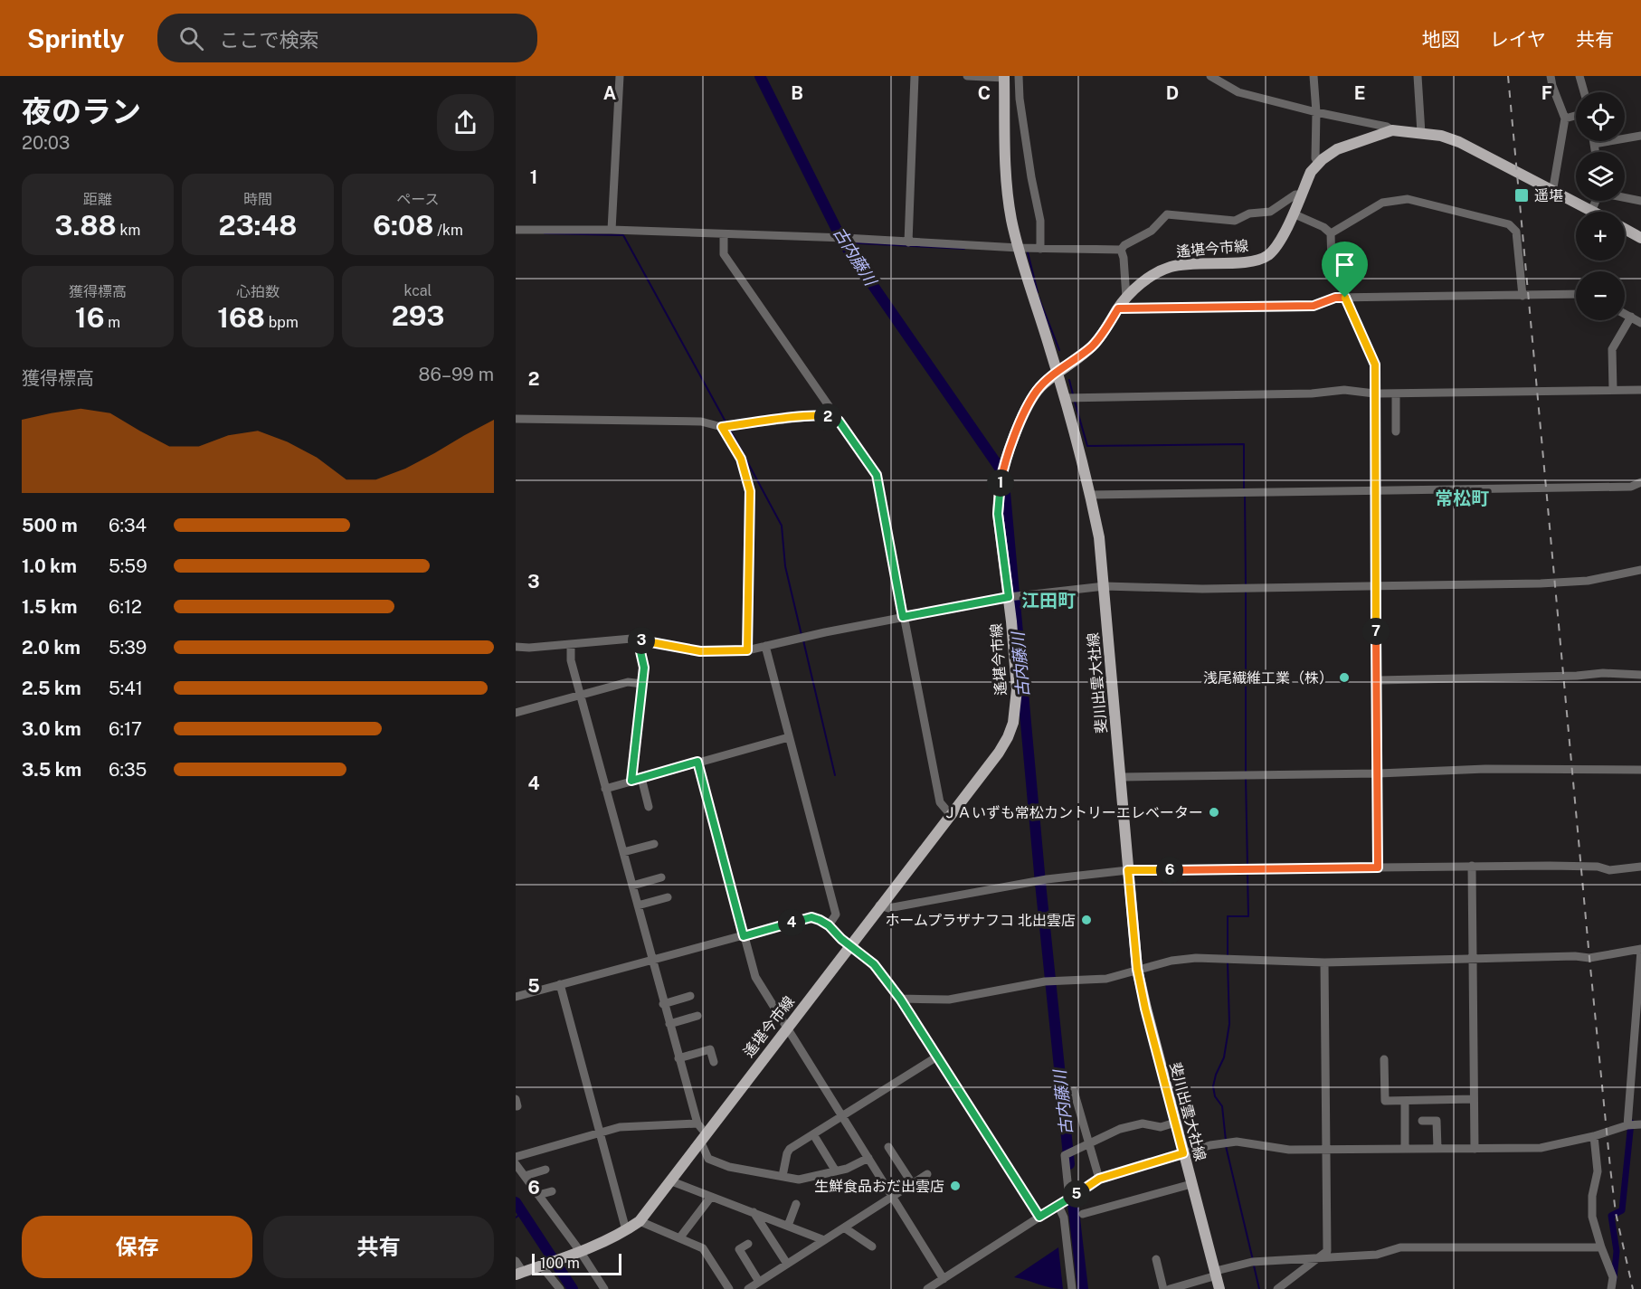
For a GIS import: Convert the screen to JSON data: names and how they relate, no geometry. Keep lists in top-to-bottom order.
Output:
{
  "streets": {
    "main road": ["遙堪今市線", "斐川出雲大社線"]
  },
  "crossings": [
    ["遙堪今市線", "斐川出雲大社線"]
  ],
  "districts": ["常松町", "江田町"],
  "water": ["古内藤川"],
  "places": {
    "transit": ["遥堪"],
    "other": [
      "浅尾繊維工業（株）",
      "ＪＡいずも常松カントリーエレベーター",
      "ホームプラザナフコ 北出雲店",
      "生鮮食品おだ出雲店"
    ]
  },
  "scale_bar": "100 m",
  "page": {
    "header": "Sprintly",
    "search": "ここで検索",
    "nav": ["地図", "レイヤ", "共有"],
    "heading": ["夜のラン", "20:03"],
    "map_buttons": ["+", "−"],
    "stats": [
      ["距離", "3.88 km"],
      ["時間", "23:48"],
      ["ペース", "6:08 /km"],
      ["獲得標高", "16 m"],
      ["心拍数", "168 bpm"],
      ["kcal", "293"]
    ],
    "chart": ["獲得標高", "86–99 m"],
    "pins": [
      "2",
      "1",
      "7",
      "3",
      "6",
      "4",
      "5"
    ],
    "list": [
      {
        "name": "500 m",
        "note": "6:34"
      },
      {
        "name": "1.0 km",
        "note": "5:59"
      },
      {
        "name": "1.5 km",
        "note": "6:12"
      },
      {
        "name": "2.0 km",
        "note": "5:39"
      },
      {
        "name": "2.5 km",
        "note": "5:41"
      },
      {
        "name": "3.0 km",
        "note": "6:17"
      },
      {
        "name": "3.5 km",
        "note": "6:35"
      }
    ],
    "buttons": ["保存", "共有"],
    "scale": "100 m"
  },
  "grid": {
    "columns": [
      "A",
      "B",
      "C",
      "D",
      "E",
      "F"
    ],
    "rows": [
      "1",
      "2",
      "3",
      "4",
      "5",
      "6"
    ]
  }
}
